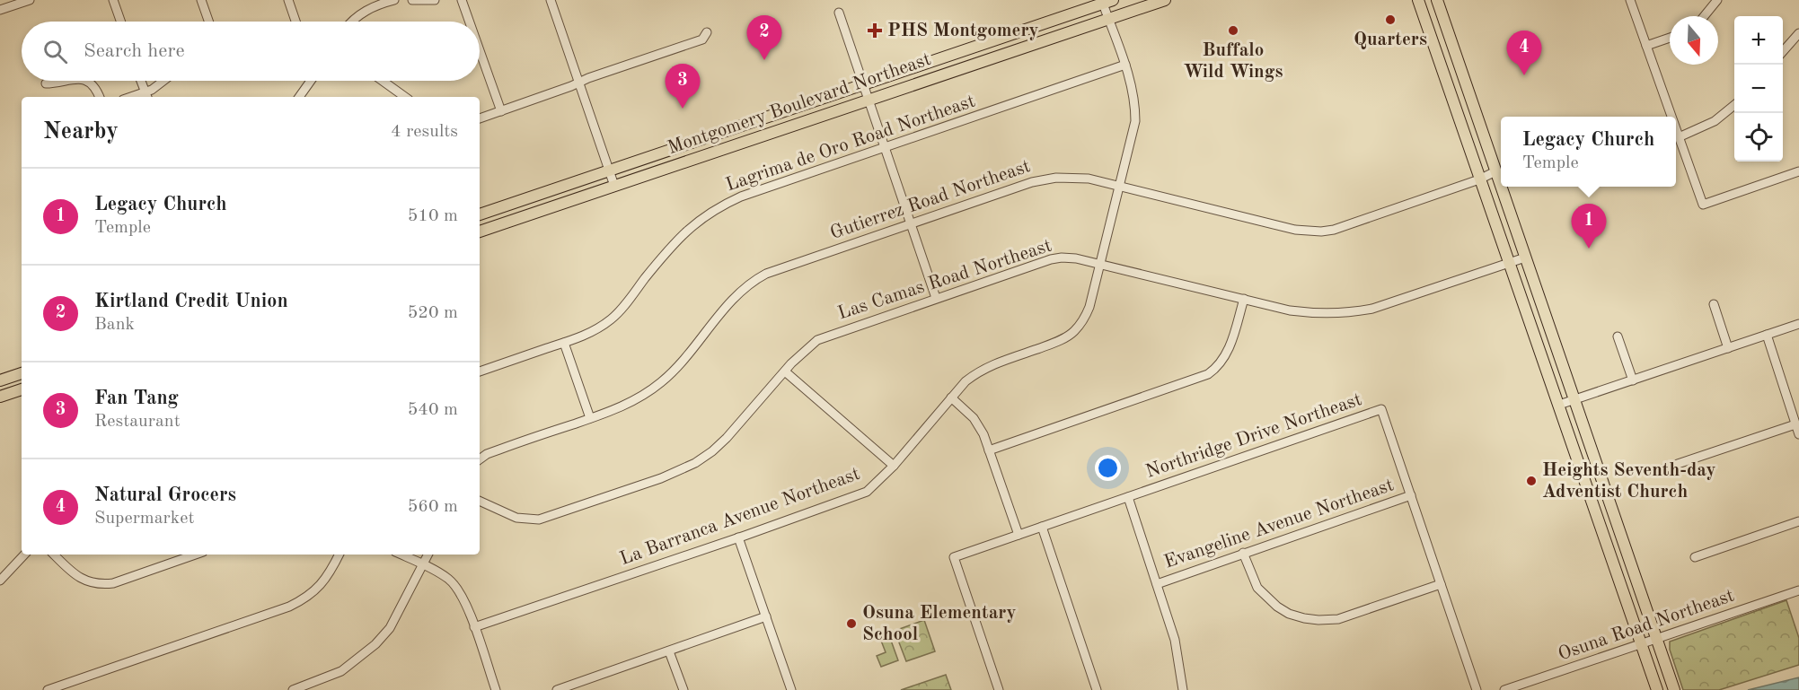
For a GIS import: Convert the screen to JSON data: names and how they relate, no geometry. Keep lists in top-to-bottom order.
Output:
{
  "streets": {
    "main road": ["Montgomery Boulevard Northeast"],
    "street": [
      "Lagrima de Oro Road Northeast",
      "Gutierrez Road Northeast",
      "Las Camas Road Northeast",
      "Northridge Drive Northeast",
      "La Barranca Avenue Northeast",
      "Evangeline Avenue Northeast",
      "Osuna Road Northeast"
    ]
  },
  "crossings": [
    ["Montgomery Boulevard Northeast", "La Barranca Avenue Northeast"],
    ["Lagrima de Oro Road Northeast", "La Barranca Avenue Northeast"],
    ["Gutierrez Road Northeast", "La Barranca Avenue Northeast"],
    ["Las Camas Road Northeast", "La Barranca Avenue Northeast"],
    ["Northridge Drive Northeast", "Evangeline Avenue Northeast"]
  ],
  "places": {
    "other": [
      "Quarters",
      "Buffalo Wild Wings",
      "Heights Seventh-day Adventist Church",
      "Osuna Elementary School"
    ],
    "health": ["PHS Montgomery"]
  },
  "north": "bottom",
  "page": {
    "pins": [
      "2",
      "4",
      "3",
      "1"
    ],
    "map_buttons": ["+", "−"],
    "search": "Search here",
    "heading": ["Nearby", "4 results"],
    "popup": ["Legacy Church", "Temple"],
    "list": [
      {
        "mark": "1",
        "name": "Legacy Church",
        "note": "Temple",
        "value": "510 m"
      },
      {
        "mark": "2",
        "name": "Kirtland Credit Union",
        "note": "Bank",
        "value": "520 m"
      },
      {
        "mark": "3",
        "name": "Fan Tang",
        "note": "Restaurant",
        "value": "540 m"
      },
      {
        "mark": "4",
        "name": "Natural Grocers",
        "note": "Supermarket",
        "value": "560 m"
      }
    ]
  }
}
